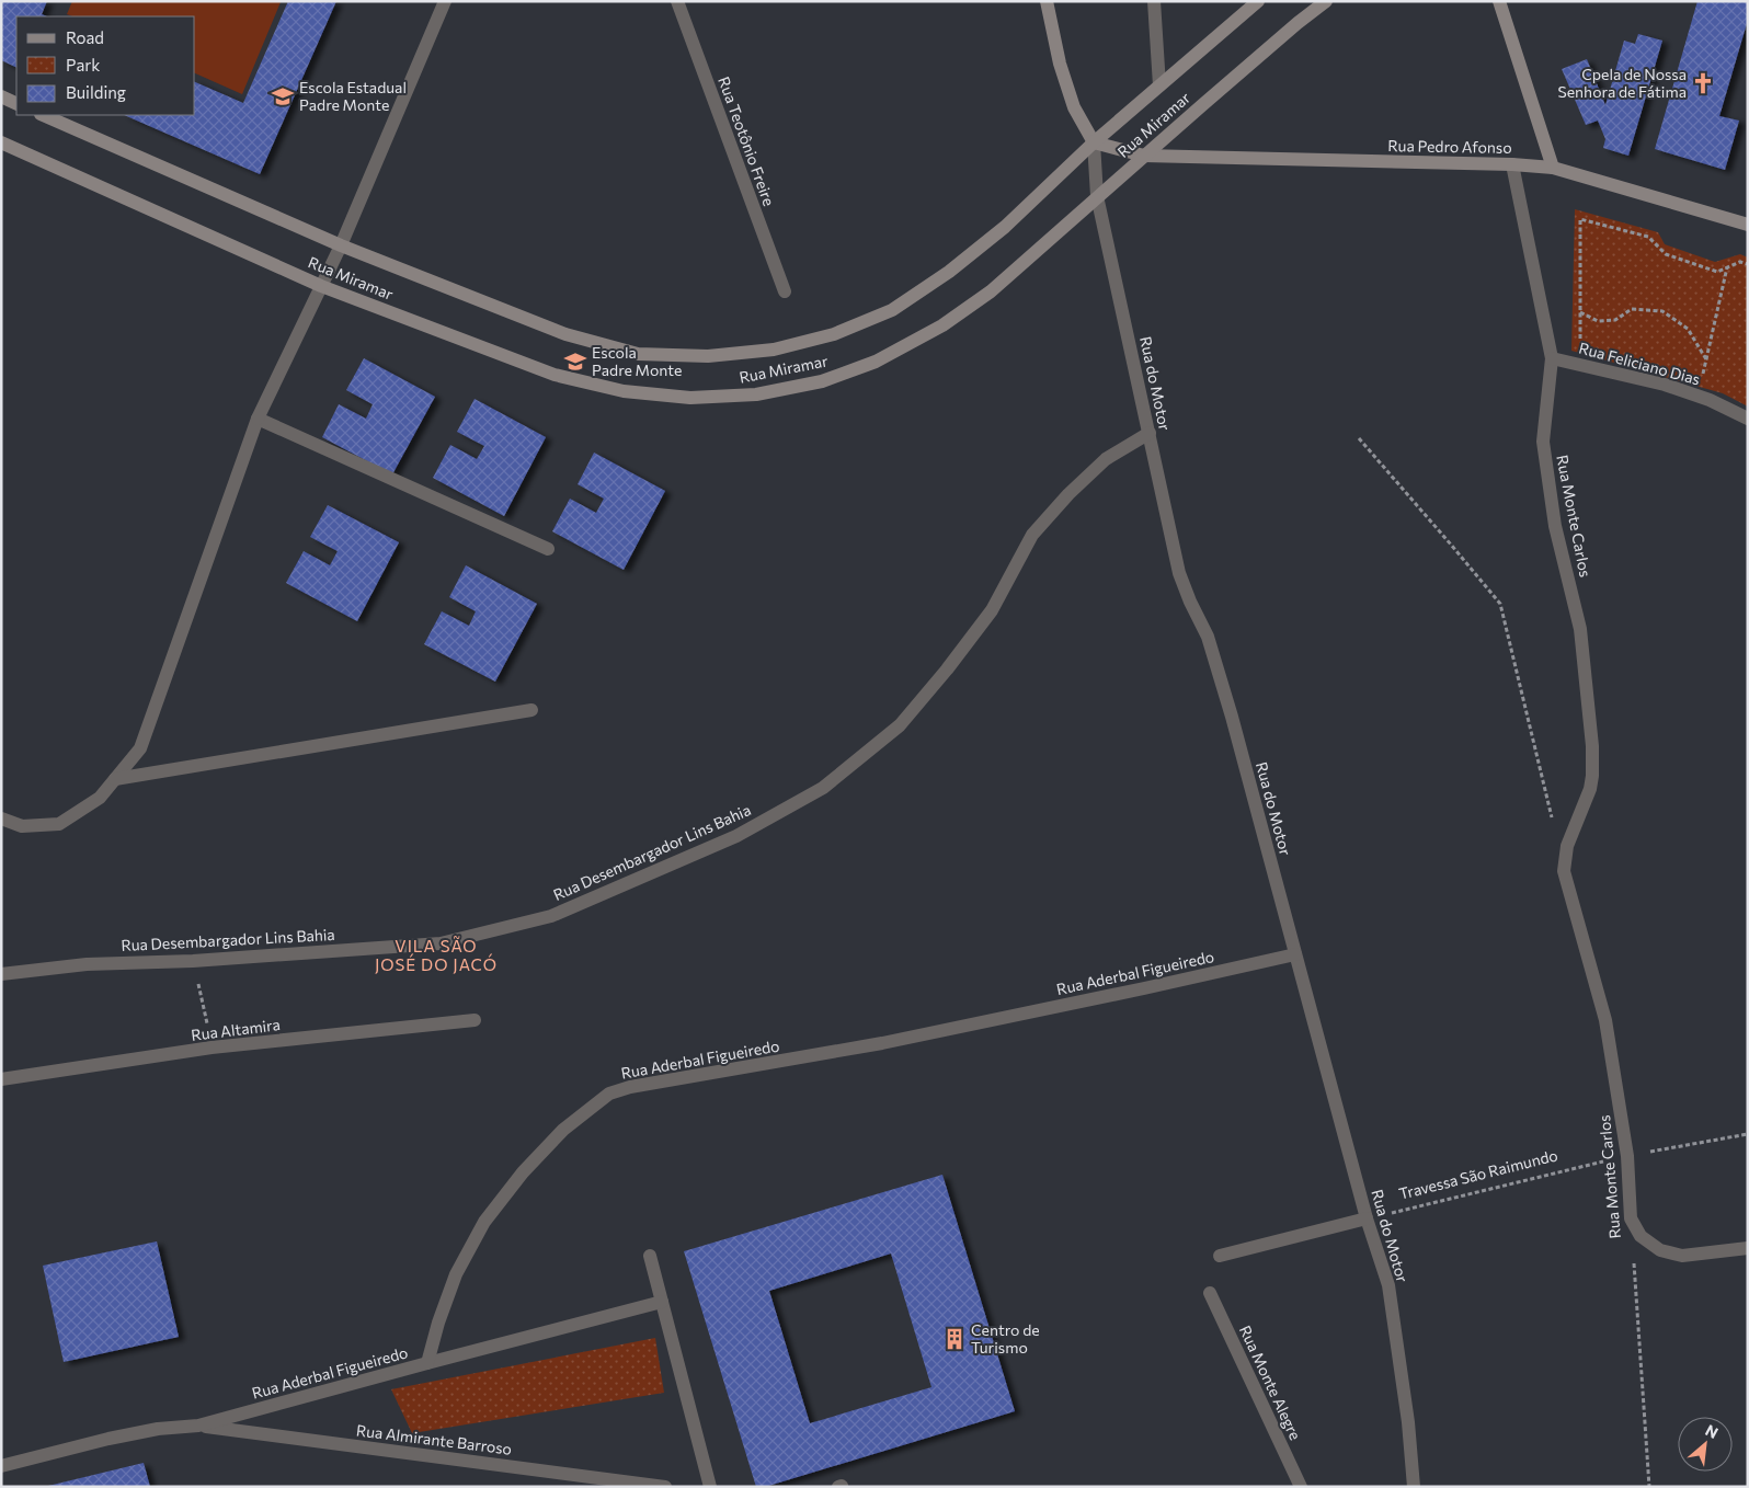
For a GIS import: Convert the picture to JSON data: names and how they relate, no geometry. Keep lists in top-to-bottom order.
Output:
{
  "streets": {
    "main road": ["Rua Miramar", "Rua Pedro Afonso"],
    "street": [
      "Rua Teotônio Freire",
      "Rua Feliciano Dias",
      "Rua do Motor",
      "Rua Monte Carlos",
      "Rua Desembargador Lins Bahia",
      "Rua Aderbal Figueiredo",
      "Rua Altamira",
      "Rua Monte Alegre",
      "Rua Almirante Barroso"
    ],
    "path": ["Travessa São Raimundo"]
  },
  "crossings": [
    ["Rua Miramar", "Rua Pedro Afonso"],
    ["Rua Miramar", "Rua do Motor"],
    ["Rua Pedro Afonso", "Rua do Motor"],
    ["Rua Pedro Afonso", "Rua Monte Carlos"],
    ["Rua Feliciano Dias", "Rua Monte Carlos"],
    ["Rua do Motor", "Rua Desembargador Lins Bahia"],
    ["Rua do Motor", "Rua Aderbal Figueiredo"],
    ["Rua do Motor", "Travessa São Raimundo"],
    ["Rua Monte Carlos", "Travessa São Raimundo"],
    ["Rua Aderbal Figueiredo", "Rua Almirante Barroso"]
  ],
  "districts": ["VILA SÃO JOSÉ DO JACÓ"],
  "places": {
    "church": ["Cpela de Nossa Senhora de Fátima"],
    "school or university": ["Escola Estadual Padre Monte", "Escola Padre Monte"],
    "building": ["Centro de Turismo"]
  },
  "legend": ["Road", "Park", "Building"],
  "north": "top right"
}
